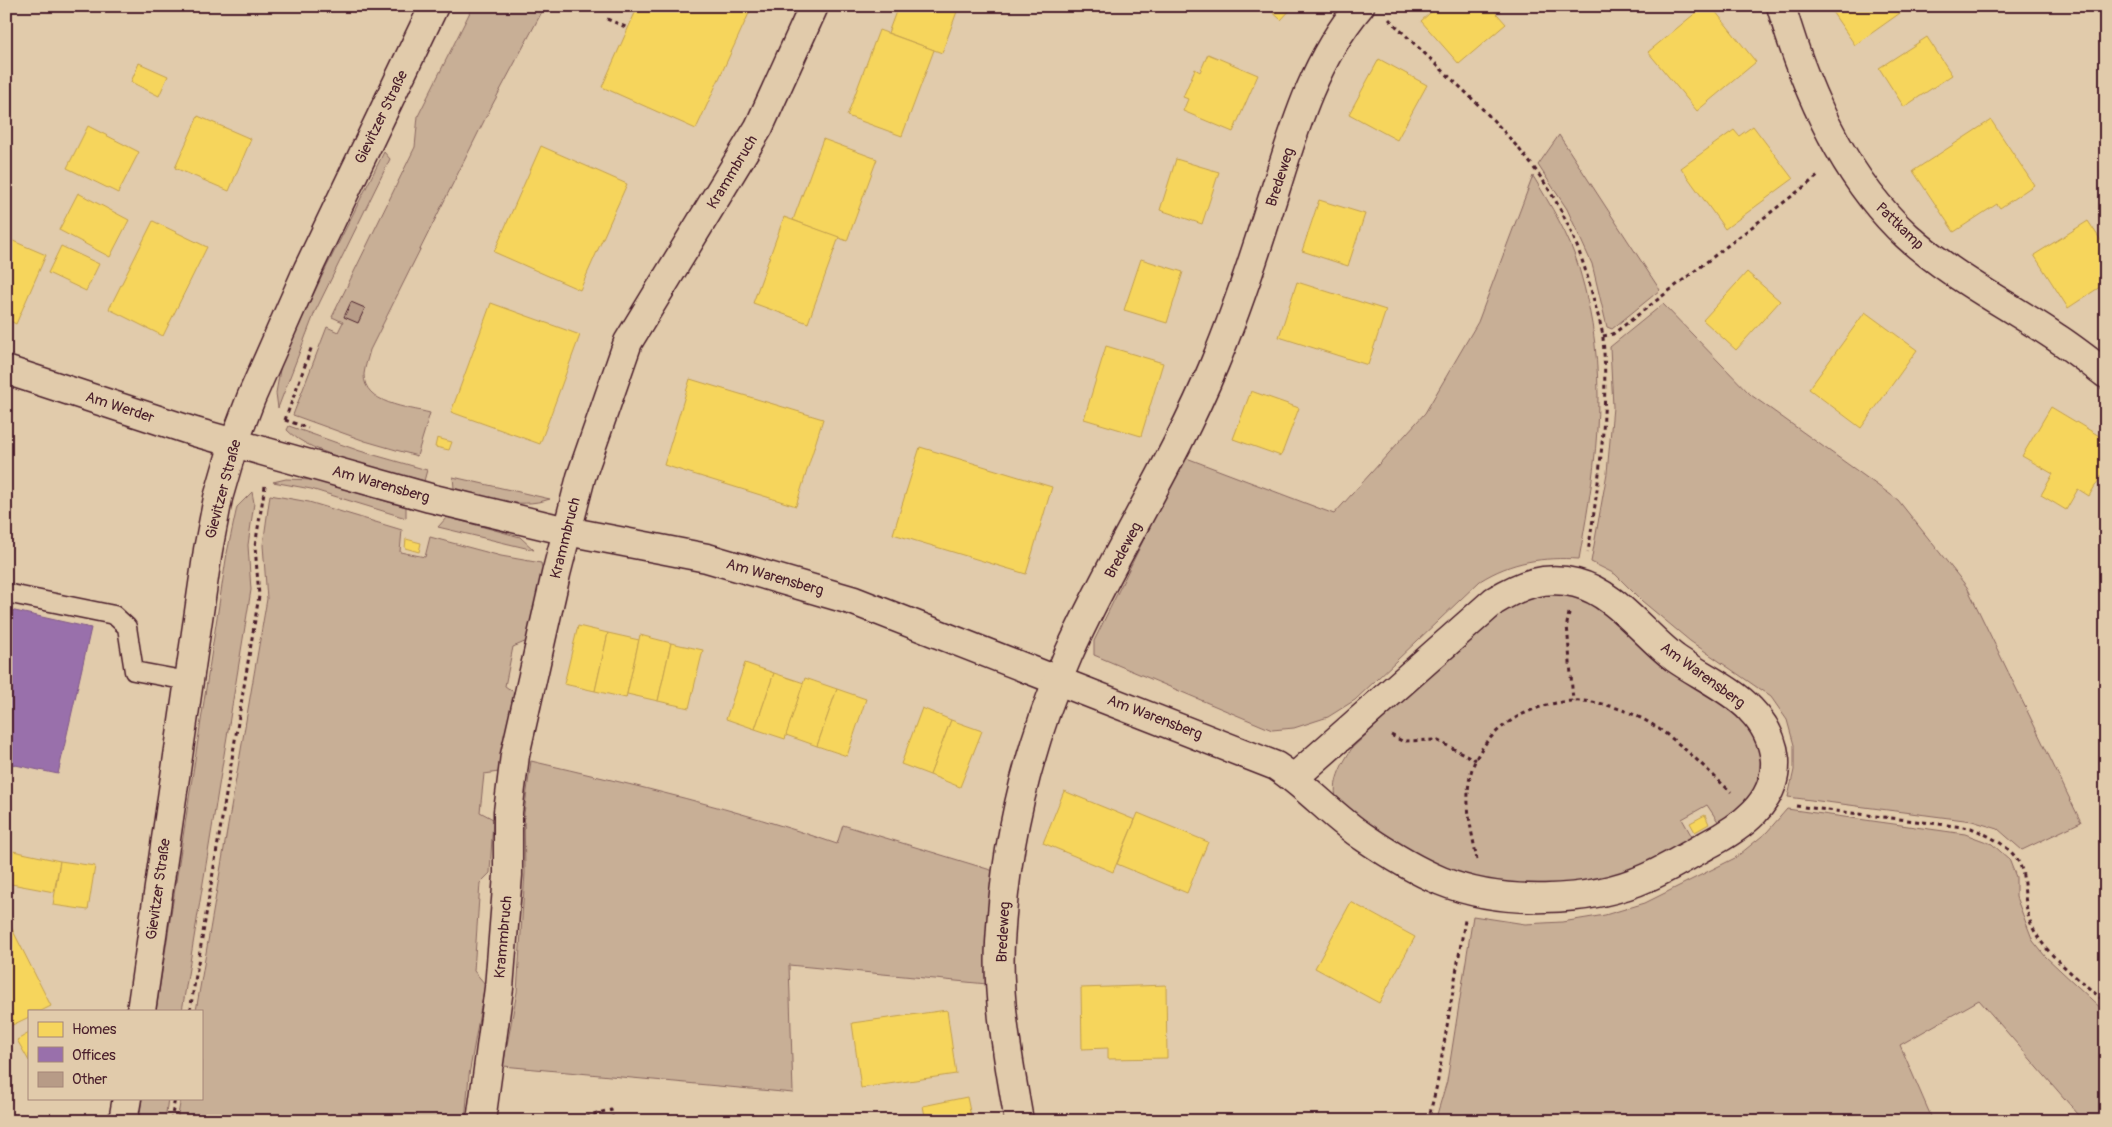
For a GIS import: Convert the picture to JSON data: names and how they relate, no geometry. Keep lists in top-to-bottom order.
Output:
{
  "streets": {
    "street": [
      "Gievitzer Straße",
      "Krammbruch",
      "Bredeweg",
      "Pattkamp",
      "Am Werder",
      "Am Warensberg"
    ]
  },
  "crossings": [
    ["Gievitzer Straße", "Am Werder"],
    ["Gievitzer Straße", "Am Warensberg"],
    ["Krammbruch", "Am Warensberg"],
    ["Bredeweg", "Am Warensberg"],
    ["Am Werder", "Am Warensberg"]
  ],
  "legend": ["Homes", "Offices", "Other"]
}
